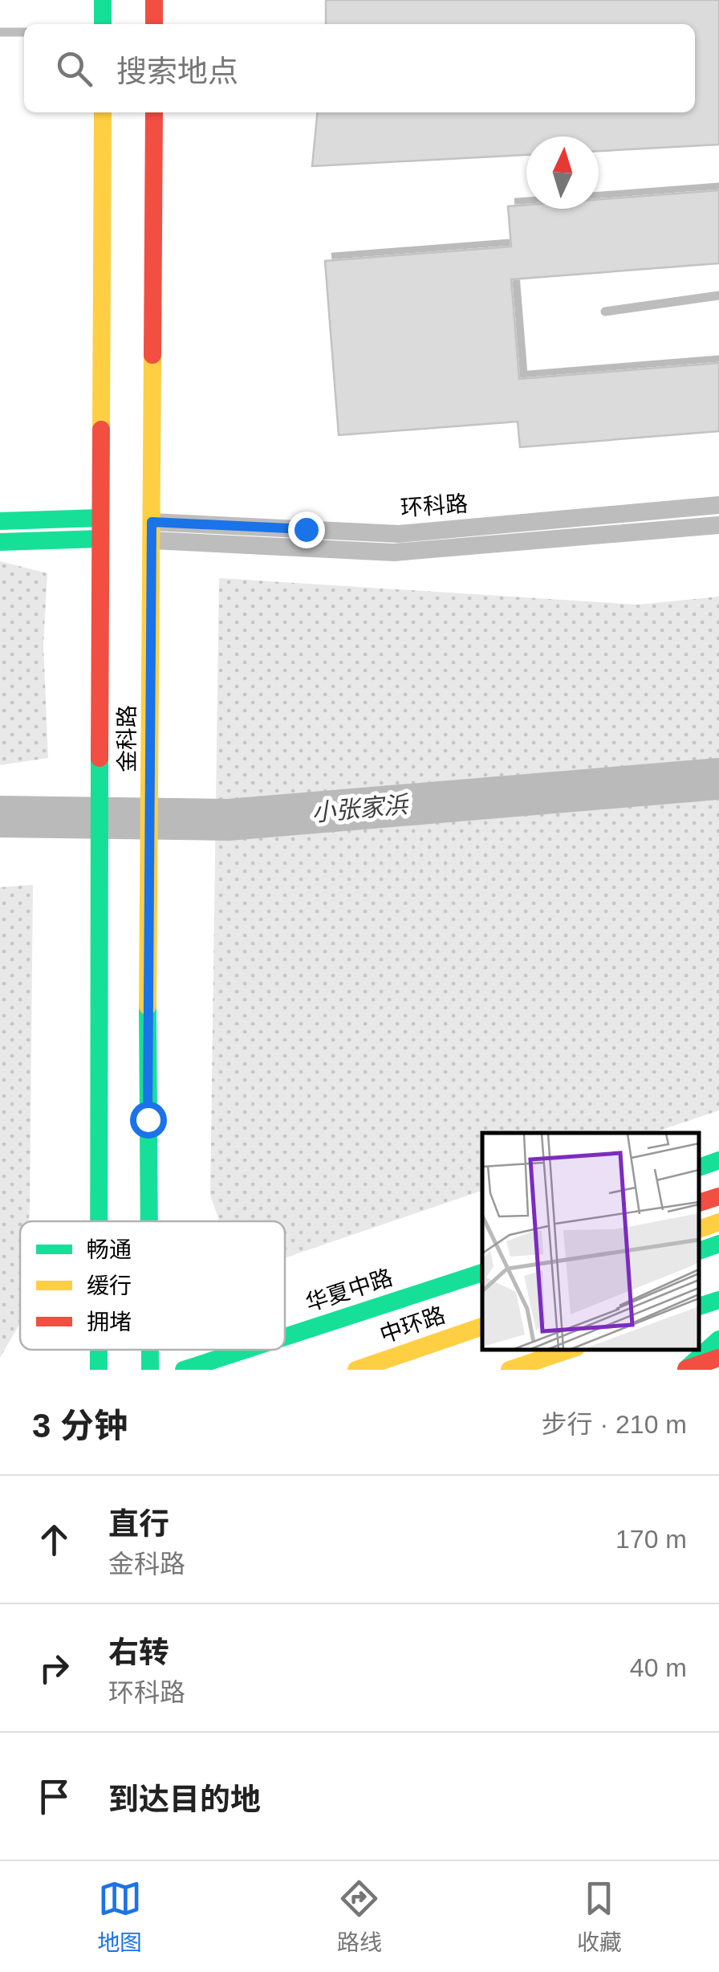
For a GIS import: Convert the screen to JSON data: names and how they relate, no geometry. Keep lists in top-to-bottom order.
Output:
{
  "streets": {
    "main road": ["金科路", "华夏中路", "中环路"],
    "street": ["环科路"]
  },
  "crossings": [
    ["环科路", "金科路"]
  ],
  "water": ["小张家浜"],
  "legend": ["畅通", "缓行", "拥堵"],
  "north": "top",
  "page": {
    "search": "搜索地点",
    "heading": ["3 分钟", "步行 · 210 m"],
    "list": [
      ["直行", "金科路", "170 m"],
      ["右转", "环科路", "40 m"],
      "到达目的地"
    ],
    "nav": ["地图", "路线", "收藏"]
  }
}
